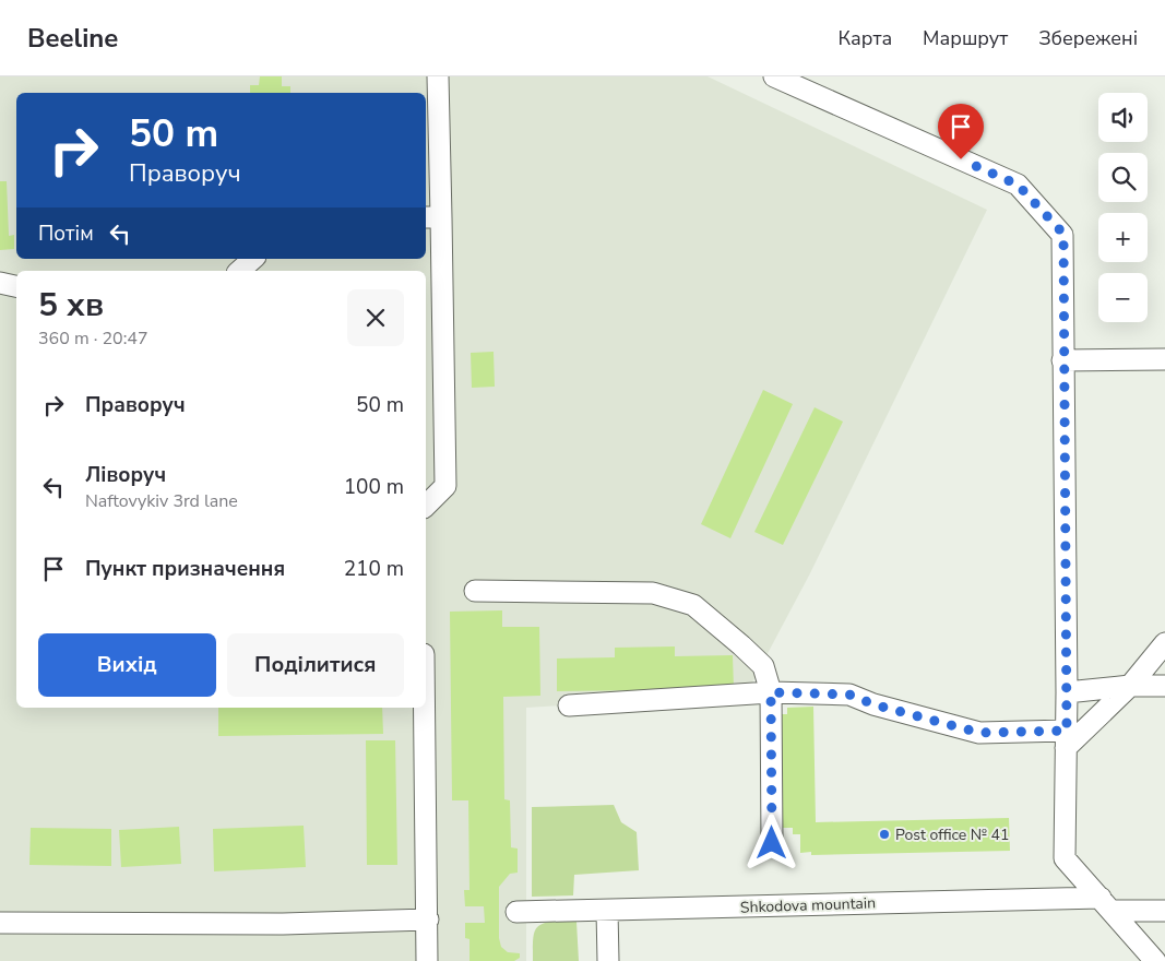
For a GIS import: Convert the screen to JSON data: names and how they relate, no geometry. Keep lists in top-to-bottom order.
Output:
{
  "streets": {
    "street": ["Shkodova mountain"]
  },
  "places": ["Post office № 41"],
  "page": {
    "header": "Beeline",
    "nav": ["Карта", "Маршрут", "Збережені"],
    "map_buttons": ["+", "−"],
    "turn": ["50 m", "Праворуч"],
    "then": "Потім",
    "heading": ["5 хв", "360 m · 20:47"],
    "list": [
      {
        "name": "Праворуч",
        "value": "50 m"
      },
      {
        "name": "Ліворуч",
        "note": "Naftovykiv 3rd lane",
        "value": "100 m"
      },
      {
        "name": "Пункт призначення",
        "value": "210 m"
      }
    ],
    "buttons": ["Вихід", "Поділитися"]
  }
}
